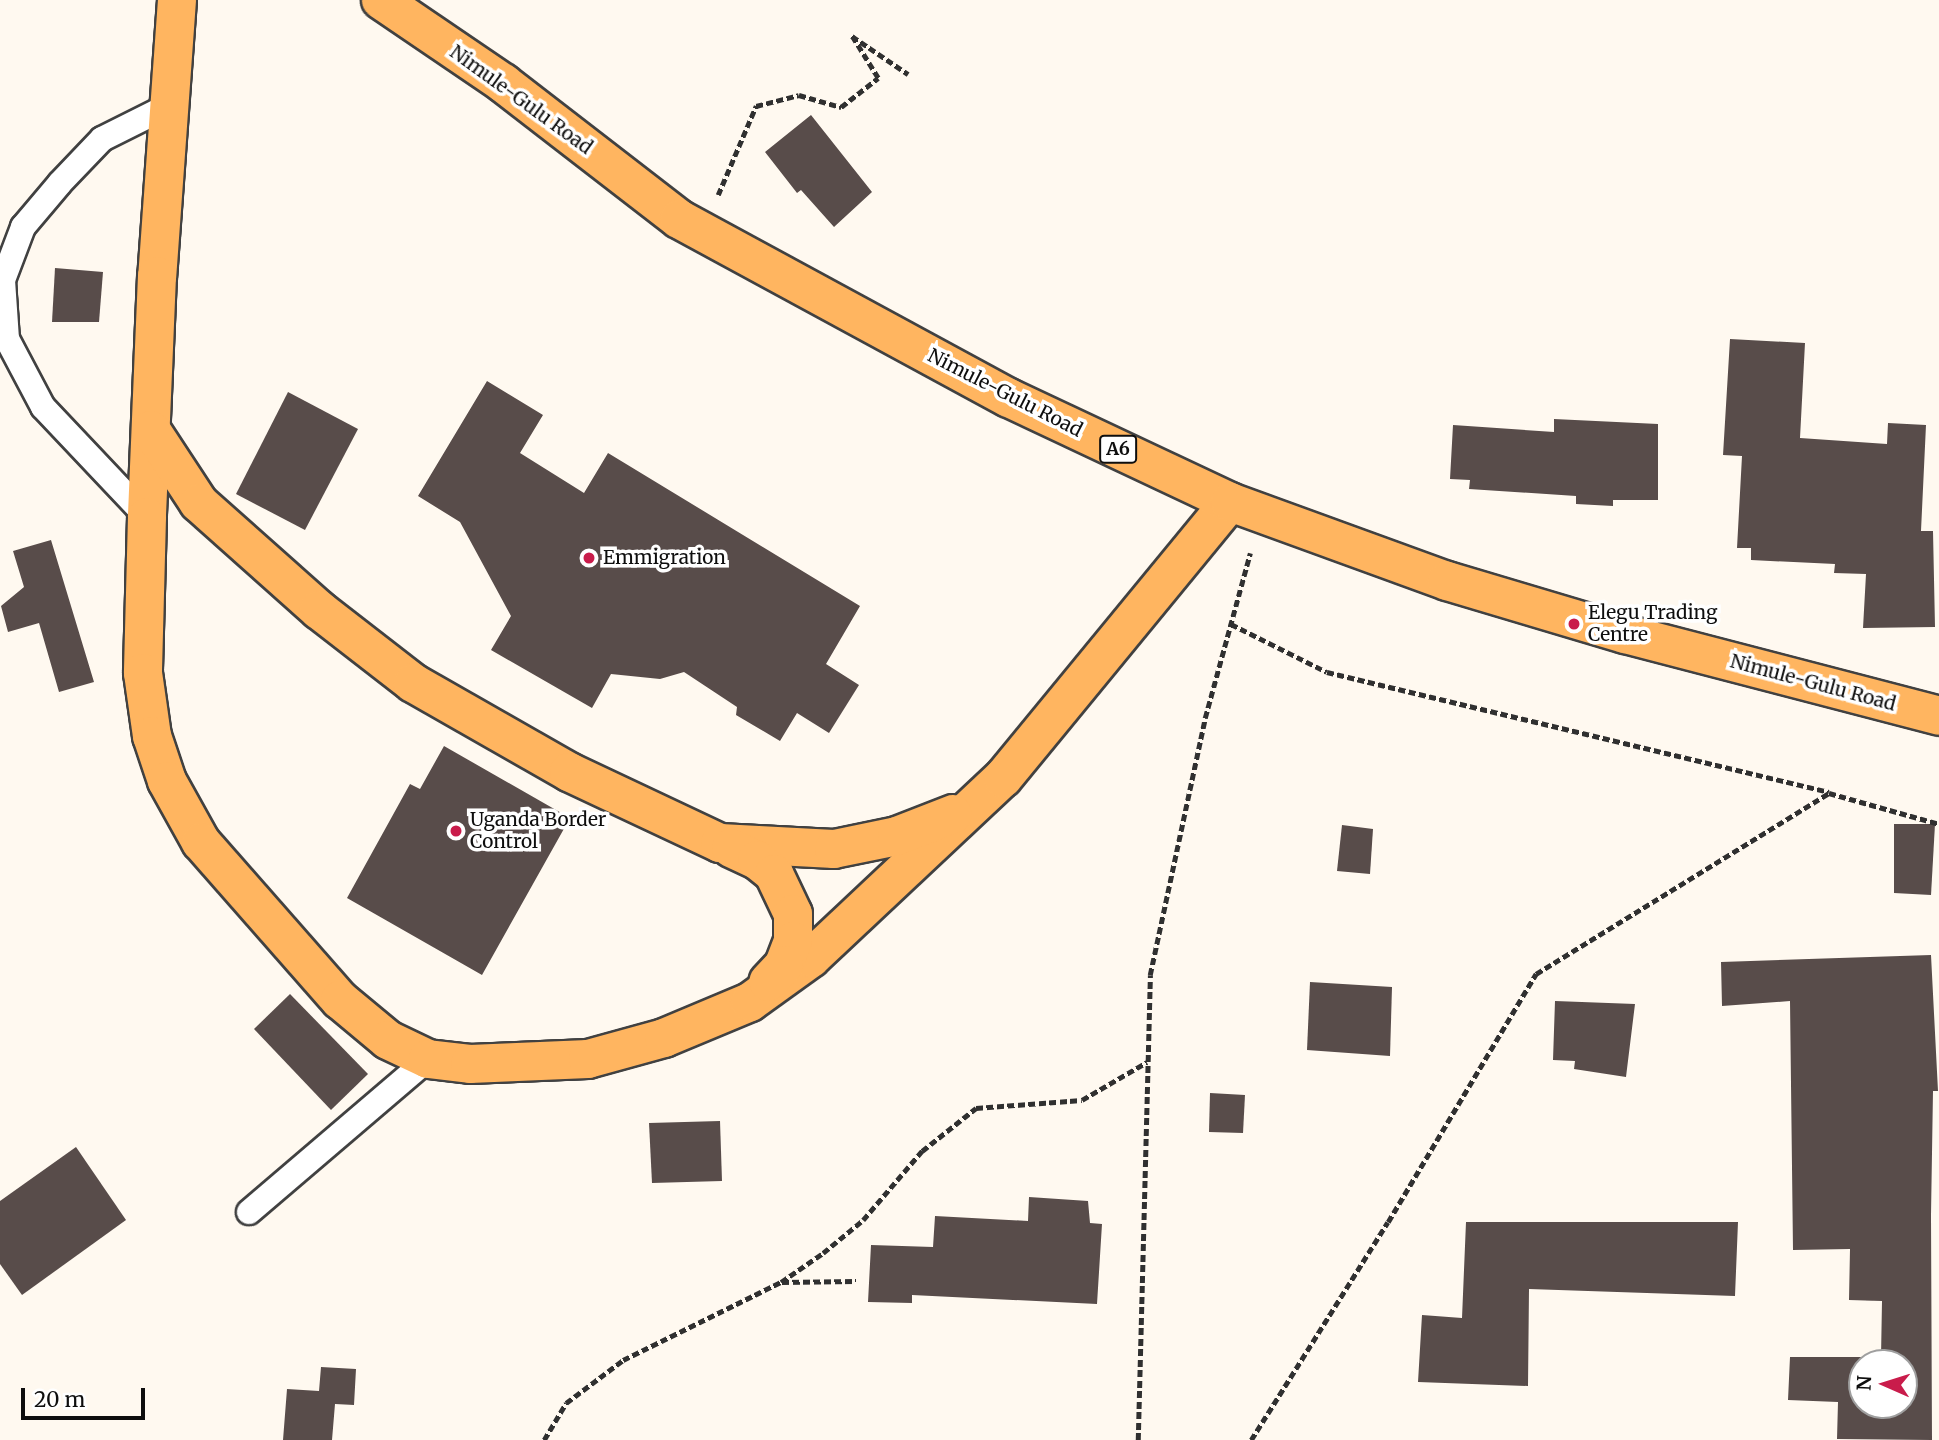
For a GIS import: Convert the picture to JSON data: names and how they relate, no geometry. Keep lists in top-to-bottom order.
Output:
{
  "streets": {
    "main road": ["Nimule-Gulu Road", "A6"]
  },
  "places": ["Emmigration", "Elegu Trading Centre", "Uganda Border Control"],
  "scale_bar": "20 m",
  "north": "left"
}
